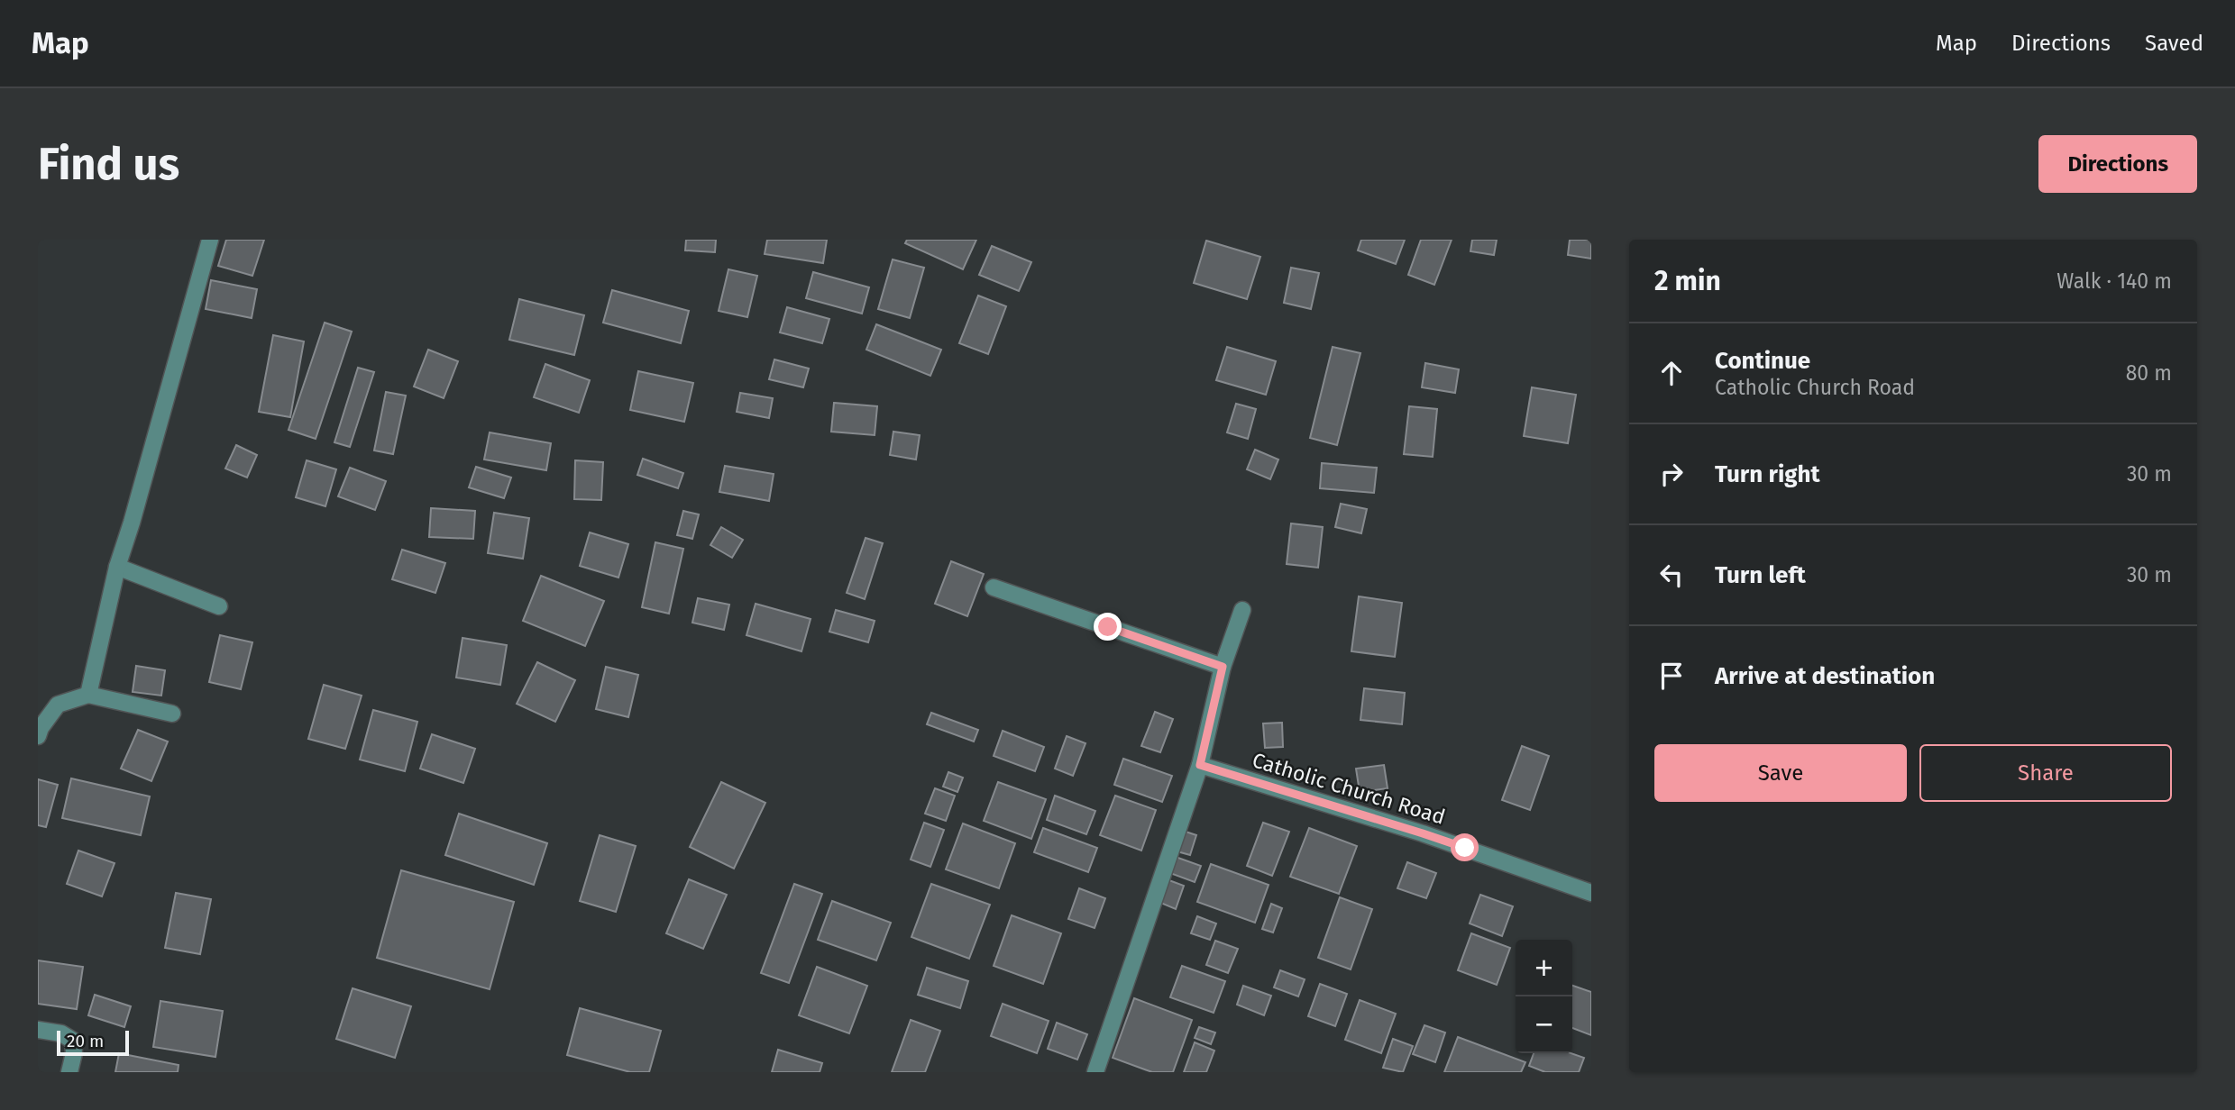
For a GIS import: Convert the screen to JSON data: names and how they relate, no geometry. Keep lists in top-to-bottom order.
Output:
{
  "streets": {
    "street": ["Catholic Church Road"]
  },
  "scale_bar": "20 m",
  "page": {
    "header": "Map",
    "nav": ["Map", "Directions", "Saved"],
    "buttons": [
      "Directions",
      ["Save", "Share"]
    ],
    "title": "Find us",
    "heading": ["2 min", "Walk · 140 m"],
    "list": [
      ["Continue", "Catholic Church Road", "80 m"],
      ["Turn right", "30 m"],
      ["Turn left", "30 m"],
      "Arrive at destination"
    ],
    "map_buttons": ["+", "−"],
    "scale": "20 m"
  }
}
